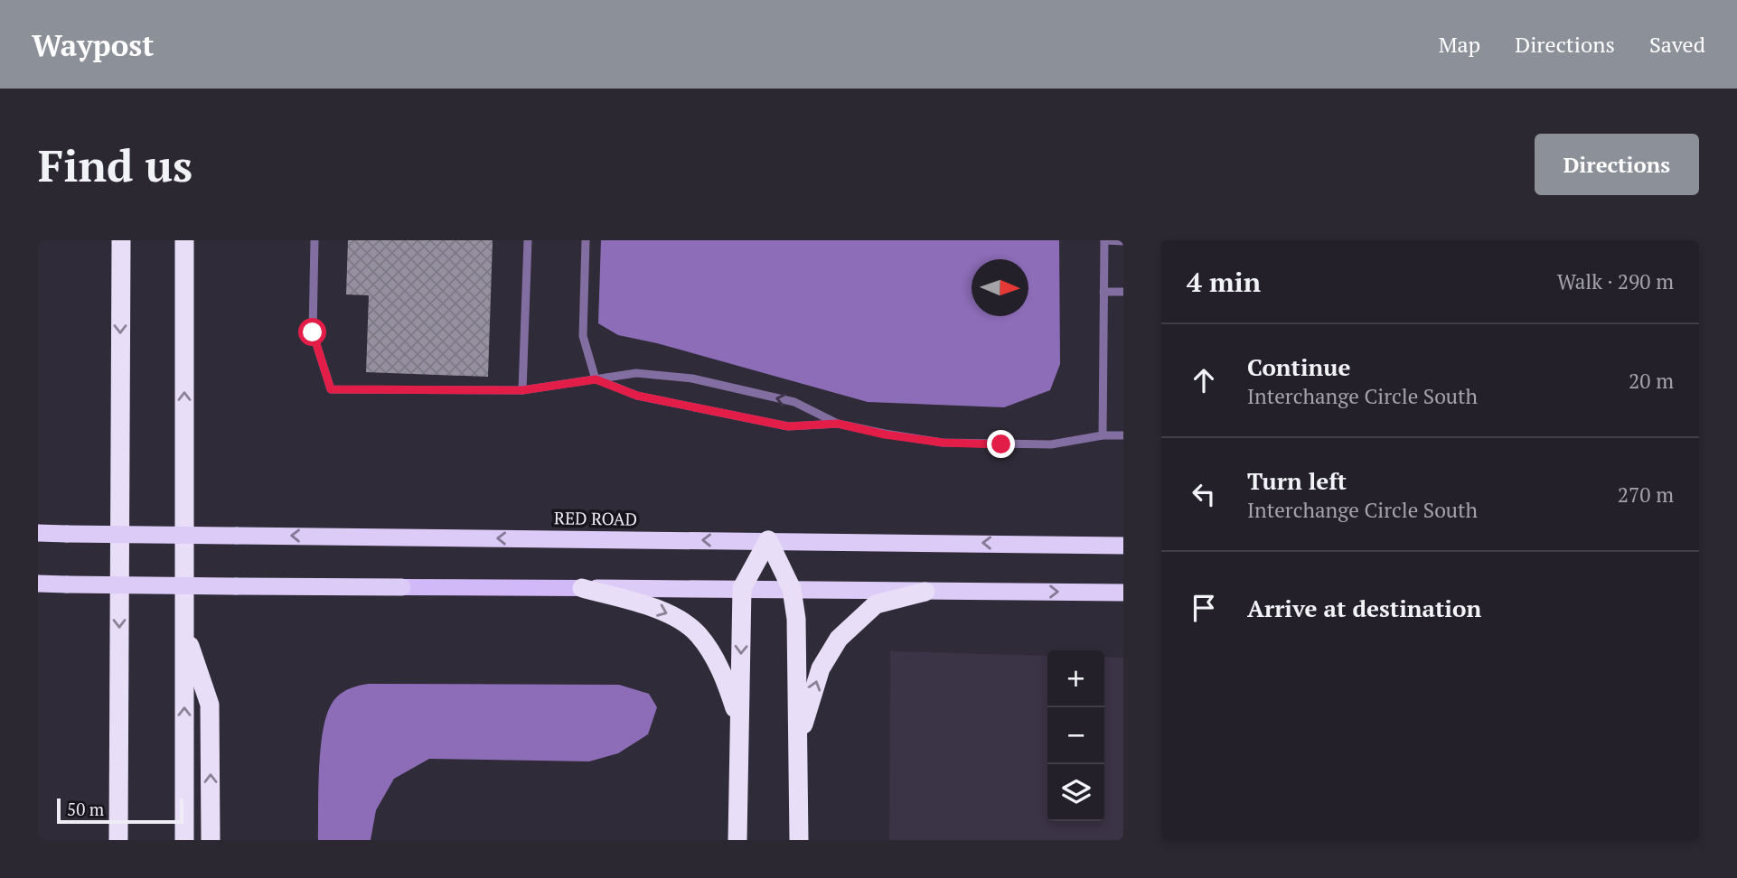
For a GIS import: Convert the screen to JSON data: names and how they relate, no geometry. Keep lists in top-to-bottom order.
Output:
{
  "streets": {
    "highway": ["RED ROAD"]
  },
  "scale_bar": "50 m",
  "north": "right",
  "page": {
    "header": "Waypost",
    "nav": ["Map", "Directions", "Saved"],
    "buttons": "Directions",
    "title": "Find us",
    "heading": ["4 min", "Walk · 290 m"],
    "list": [
      ["Continue", "Interchange Circle South", "20 m"],
      ["Turn left", "Interchange Circle South", "270 m"],
      "Arrive at destination"
    ],
    "map_buttons": ["+", "−"],
    "scale": "50 m"
  }
}
